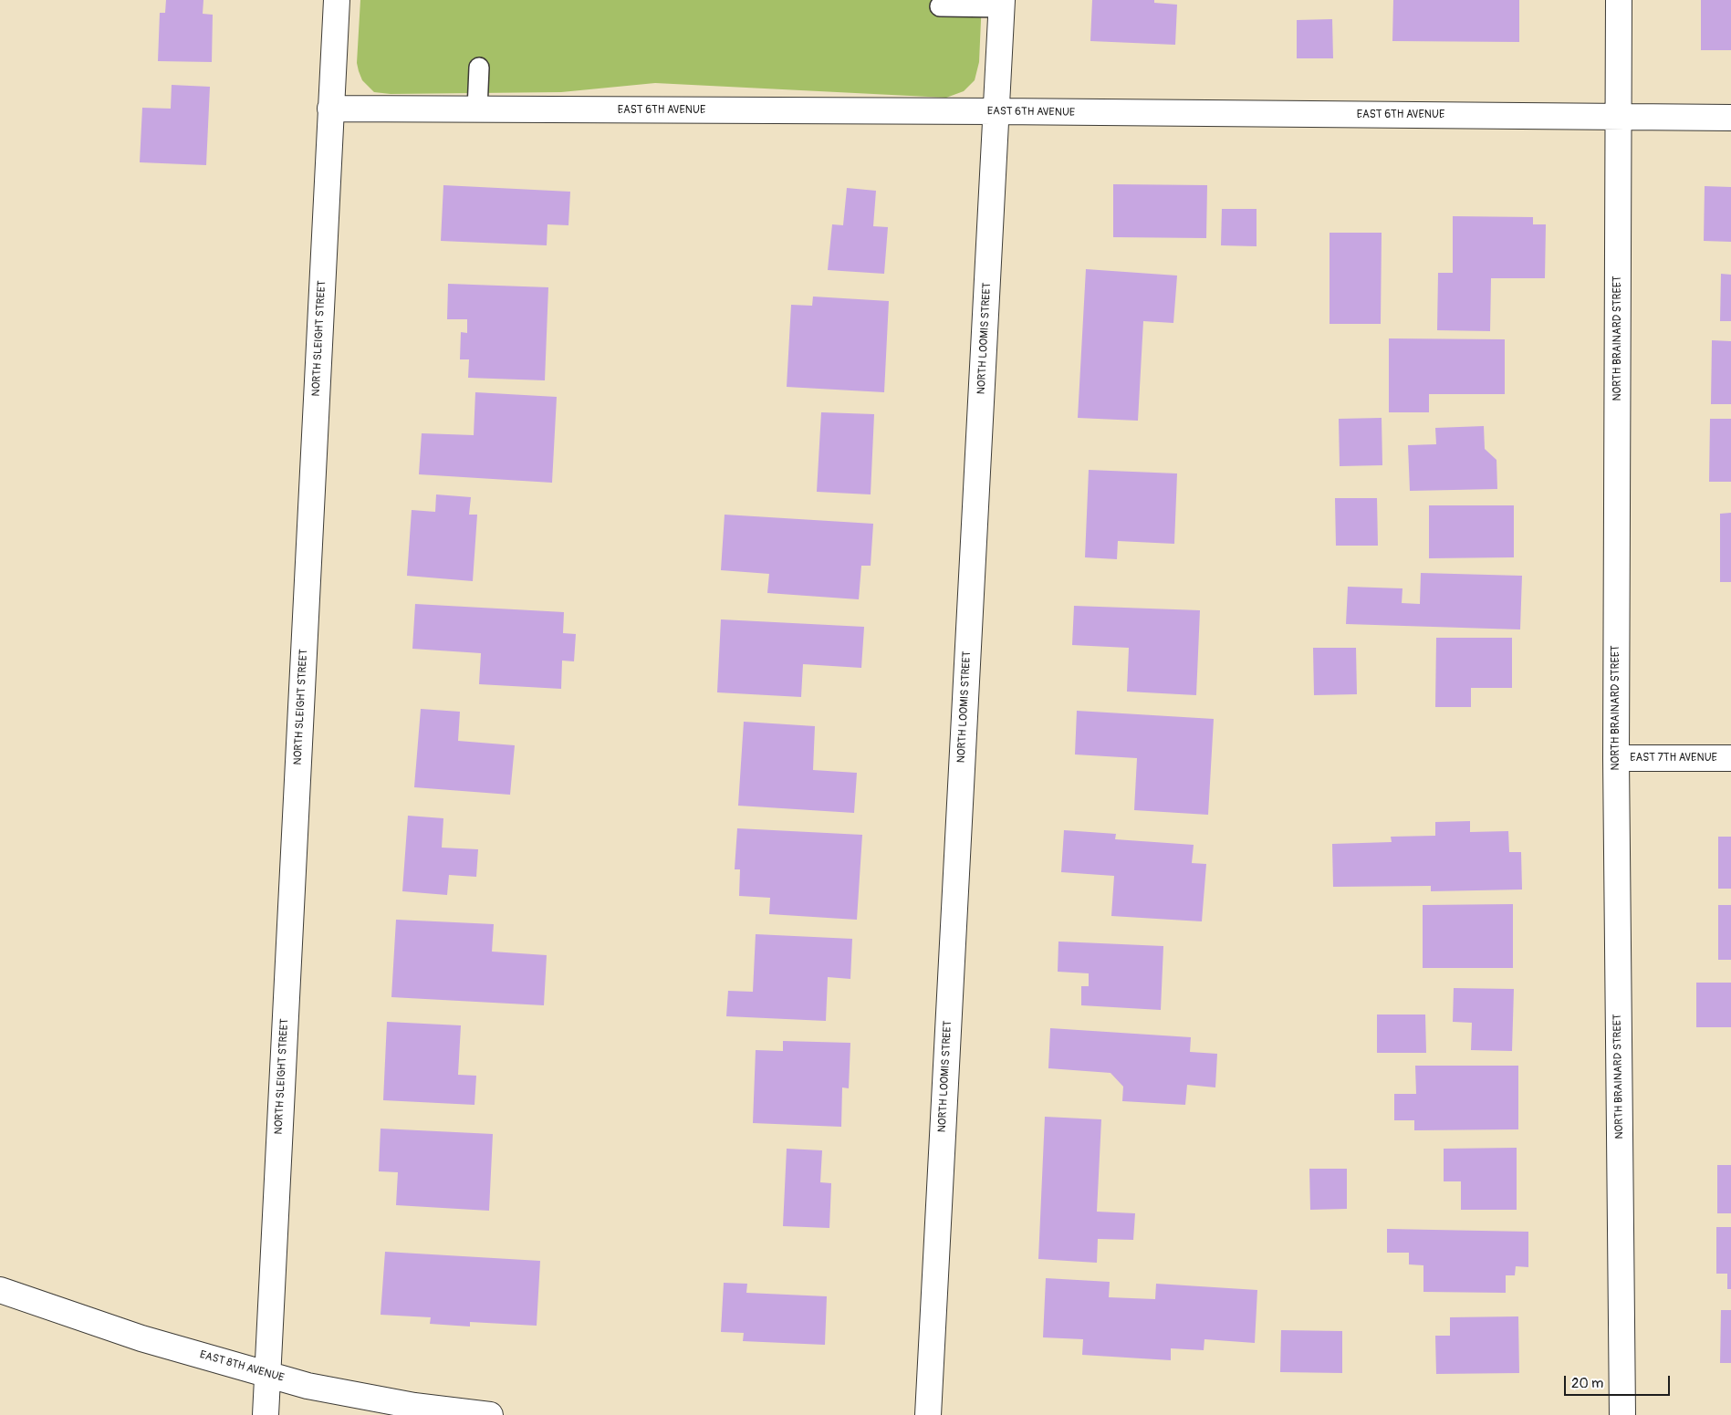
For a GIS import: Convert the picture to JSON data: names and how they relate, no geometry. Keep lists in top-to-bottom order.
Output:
{
  "streets": {
    "street": [
      "EAST 6TH AVENUE",
      "NORTH SLEIGHT STREET",
      "NORTH LOOMIS STREET",
      "NORTH BRAINARD STREET",
      "EAST 7TH AVENUE",
      "EAST 8TH AVENUE"
    ]
  },
  "crossings": [
    ["EAST 6TH AVENUE", "NORTH SLEIGHT STREET"],
    ["EAST 6TH AVENUE", "NORTH LOOMIS STREET"],
    ["EAST 6TH AVENUE", "NORTH BRAINARD STREET"],
    ["NORTH SLEIGHT STREET", "EAST 8TH AVENUE"],
    ["NORTH BRAINARD STREET", "EAST 7TH AVENUE"]
  ],
  "scale_bar": "20 m"
}
